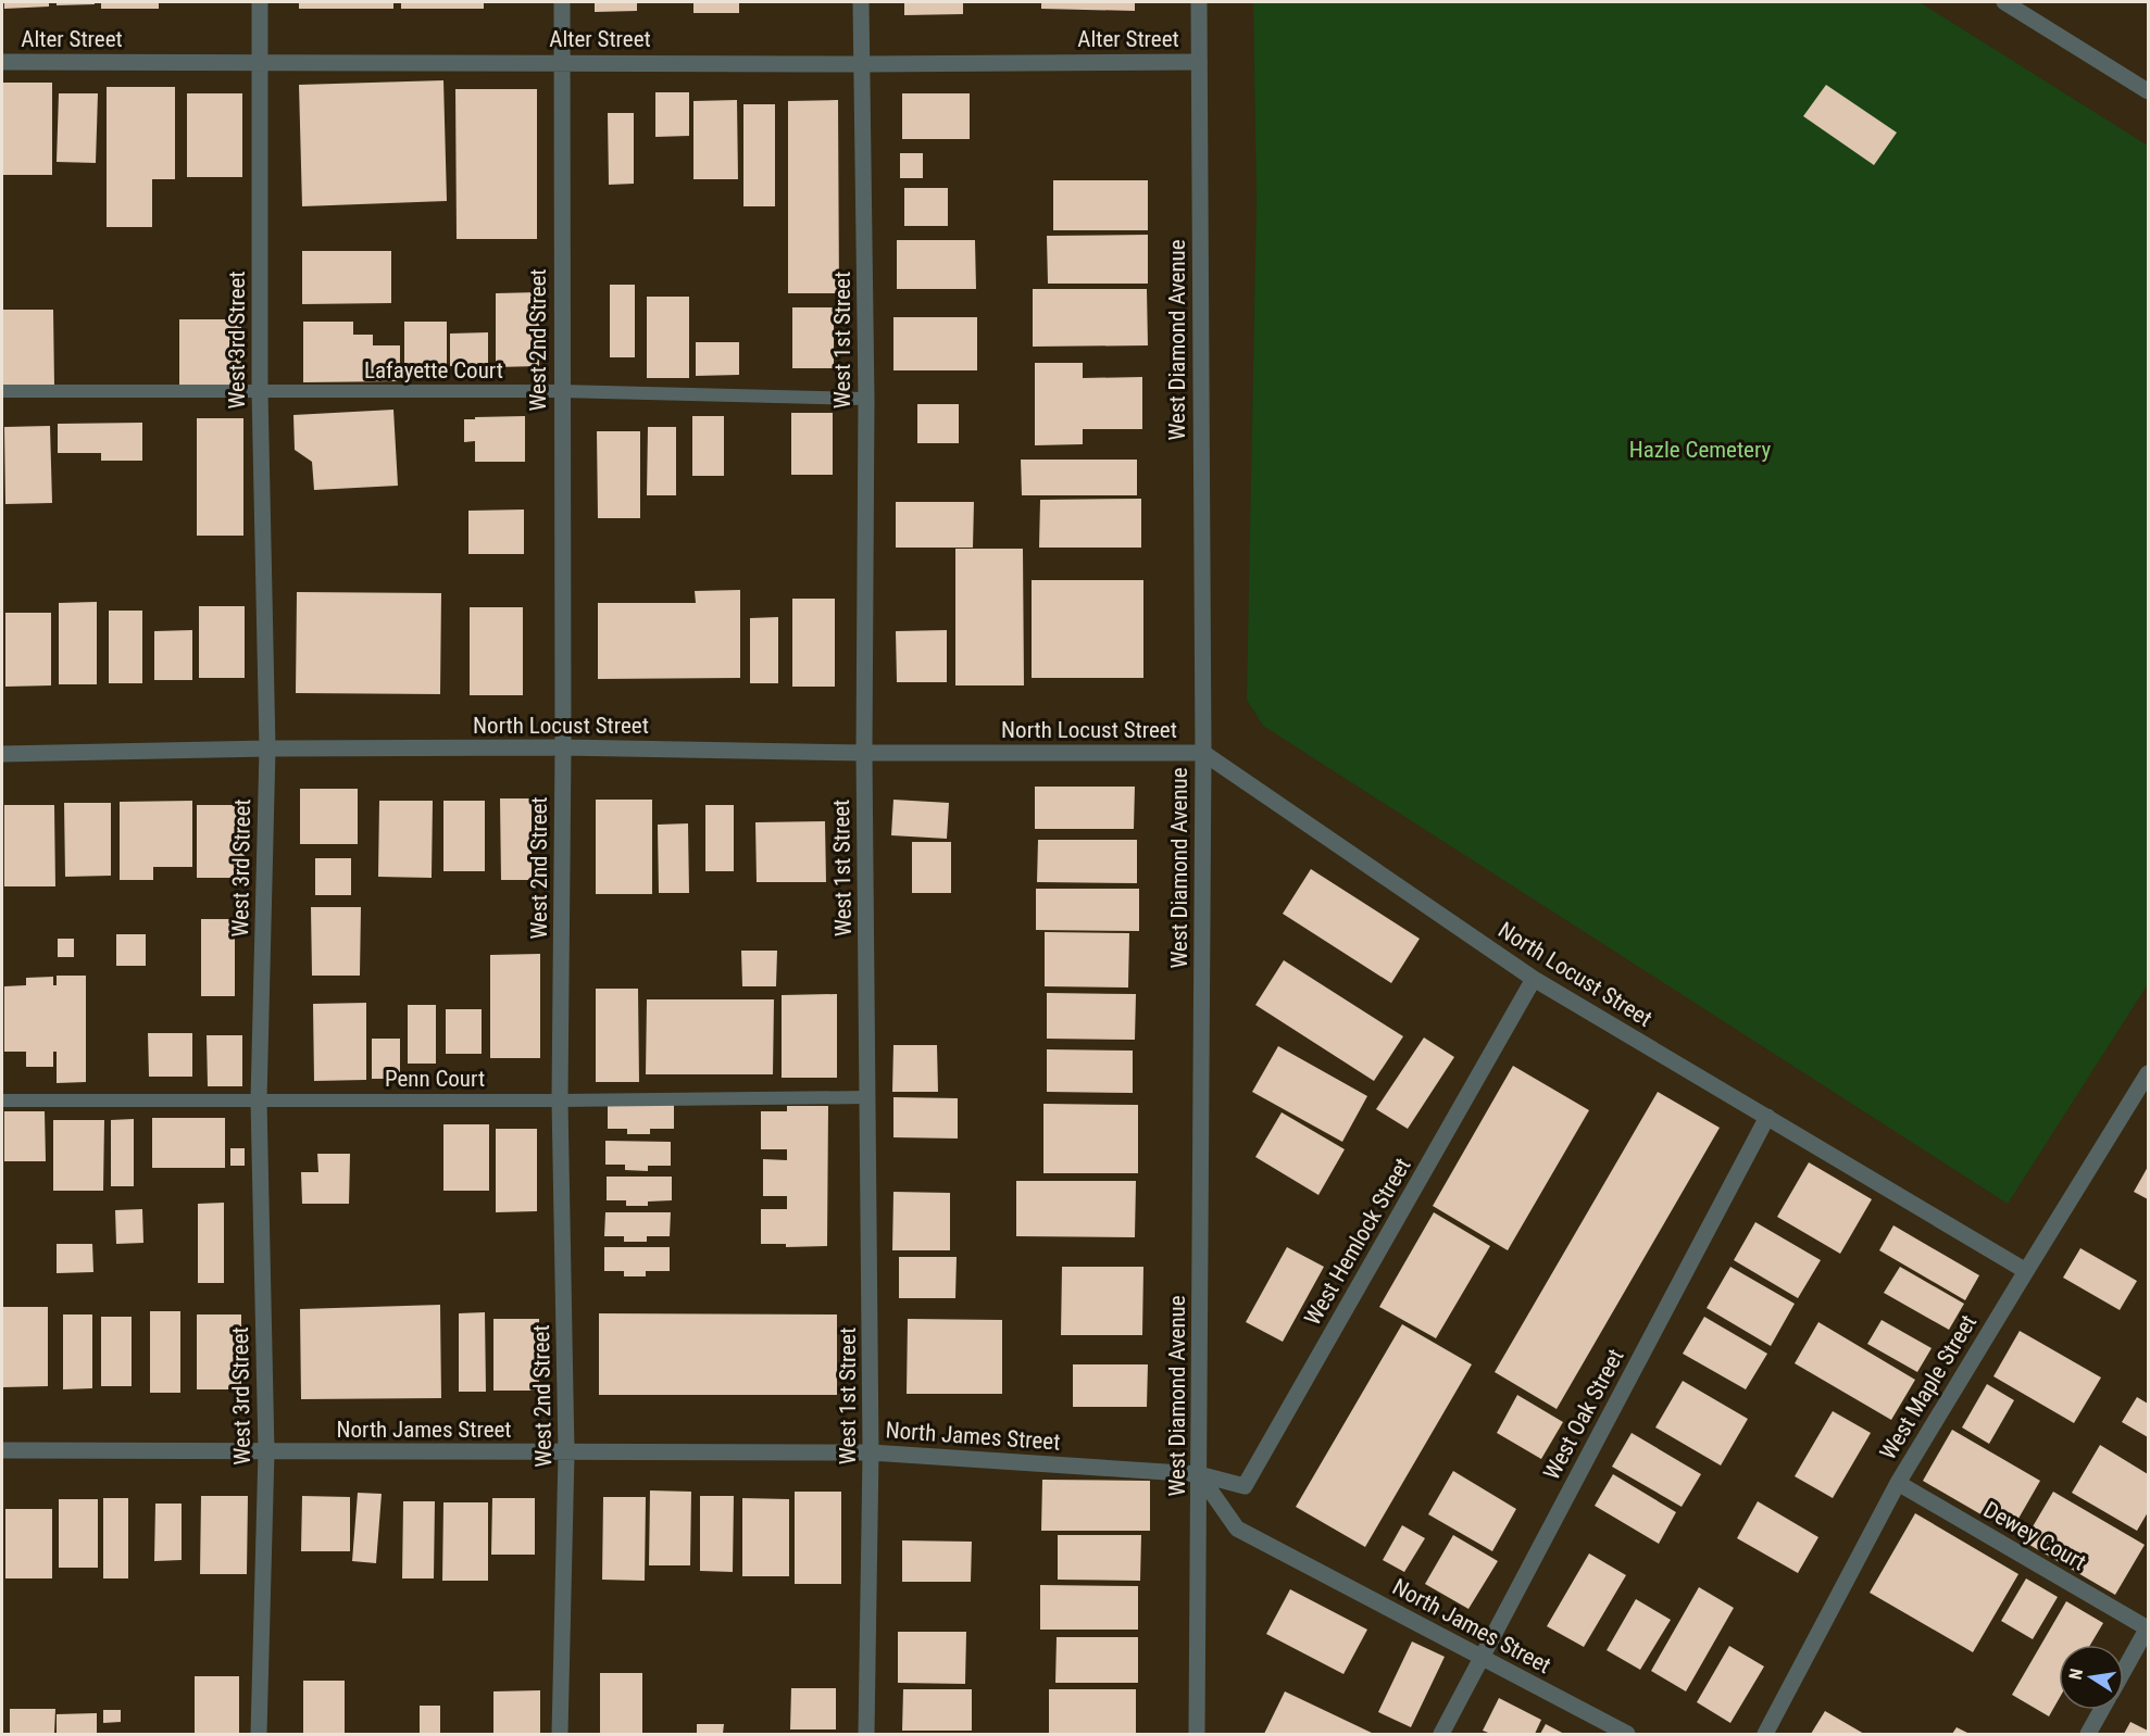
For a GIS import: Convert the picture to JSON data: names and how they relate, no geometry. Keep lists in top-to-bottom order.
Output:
{
  "streets": {
    "street": [
      "Alter Street",
      "West 3rd Street",
      "West 2nd Street",
      "West 1st Street",
      "West Diamond Avenue",
      "North Locust Street",
      "West Hemlock Street",
      "West Maple Street",
      "West Oak Street",
      "North James Street",
      "Dewey Court"
    ],
    "lane": ["Lafayette Court", "Penn Court"]
  },
  "crossings": [
    ["Alter Street", "West 3rd Street"],
    ["Alter Street", "West 2nd Street"],
    ["Alter Street", "West 1st Street"],
    ["Alter Street", "West Diamond Avenue"],
    ["West 3rd Street", "Lafayette Court"],
    ["West 3rd Street", "North Locust Street"],
    ["West 3rd Street", "Penn Court"],
    ["West 3rd Street", "North James Street"],
    ["West 2nd Street", "Lafayette Court"],
    ["West 2nd Street", "North Locust Street"],
    ["West 2nd Street", "Penn Court"],
    ["West 2nd Street", "North James Street"],
    ["West 1st Street", "Lafayette Court"],
    ["West 1st Street", "North Locust Street"],
    ["West 1st Street", "Penn Court"],
    ["West 1st Street", "North James Street"],
    ["West Diamond Avenue", "North Locust Street"],
    ["West Diamond Avenue", "West Hemlock Street"],
    ["West Diamond Avenue", "North James Street"],
    ["North Locust Street", "West Hemlock Street"],
    ["North Locust Street", "West Maple Street"],
    ["North Locust Street", "West Oak Street"],
    ["West Hemlock Street", "North James Street"],
    ["West Maple Street", "Dewey Court"],
    ["West Oak Street", "North James Street"]
  ],
  "parks": ["Hazle Cemetery"],
  "north": "left"
}
